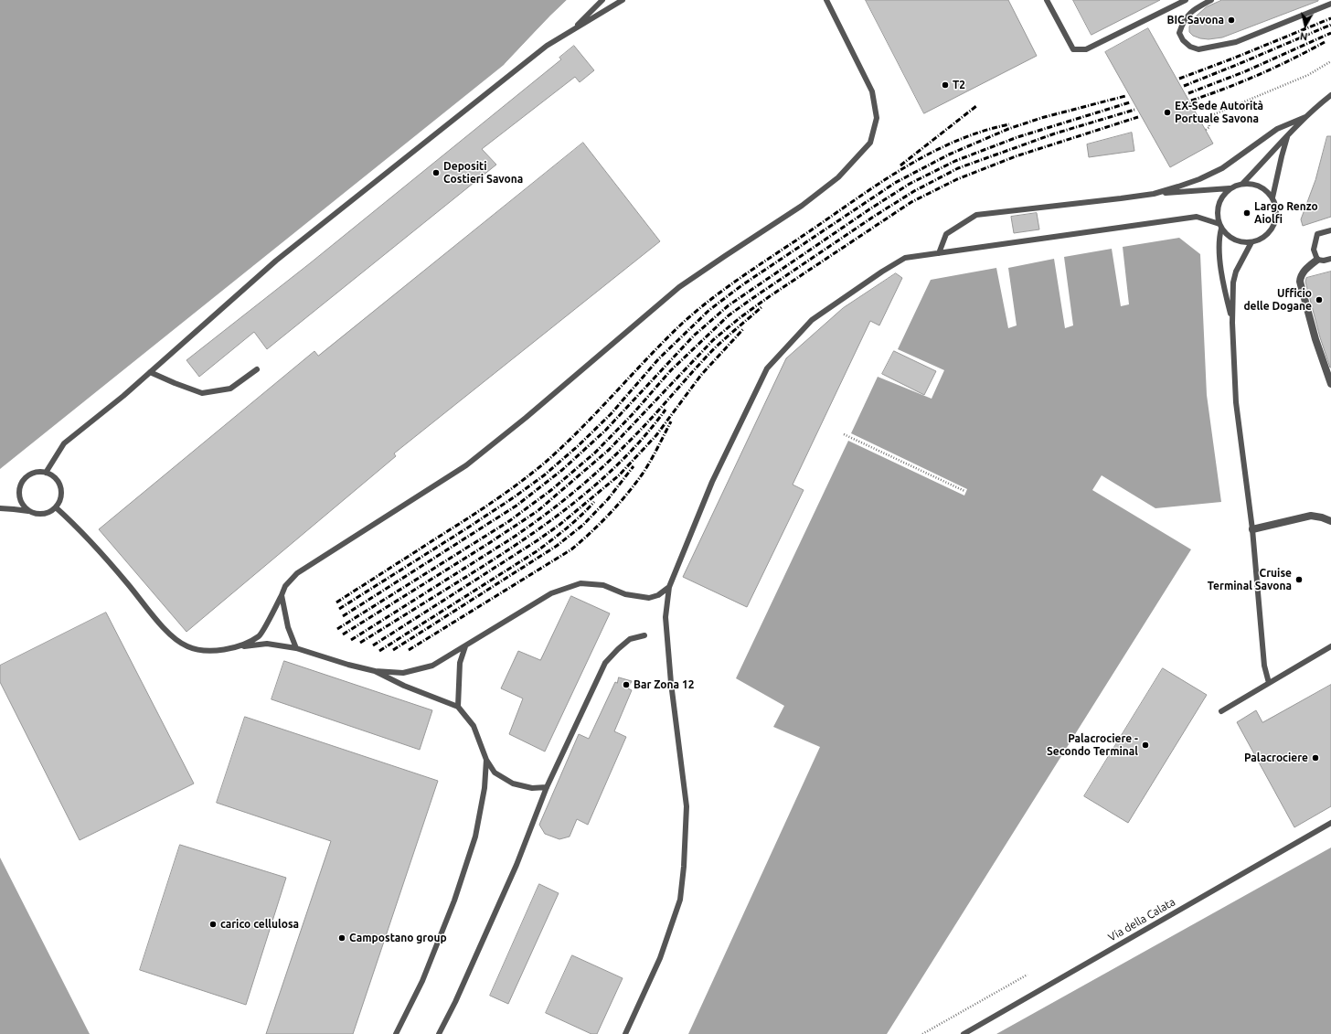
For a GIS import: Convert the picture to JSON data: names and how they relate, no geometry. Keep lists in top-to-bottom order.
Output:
{
  "streets": {
    "lane": ["Via della Calata"]
  },
  "places": [
    "BIC Savona",
    "T2",
    "EX-Sede Autorità Portuale Savona",
    "Depositi Costieri Savona",
    "Largo Renzo Aiolfi",
    "Ufficio delle Dogane",
    "Cruise Terminal Savona",
    "Bar Zona 12",
    "Palacrociere - Secondo Terminal",
    "Palacrociere",
    "carico cellulosa",
    "Campostano group"
  ],
  "north": "bottom"
}
